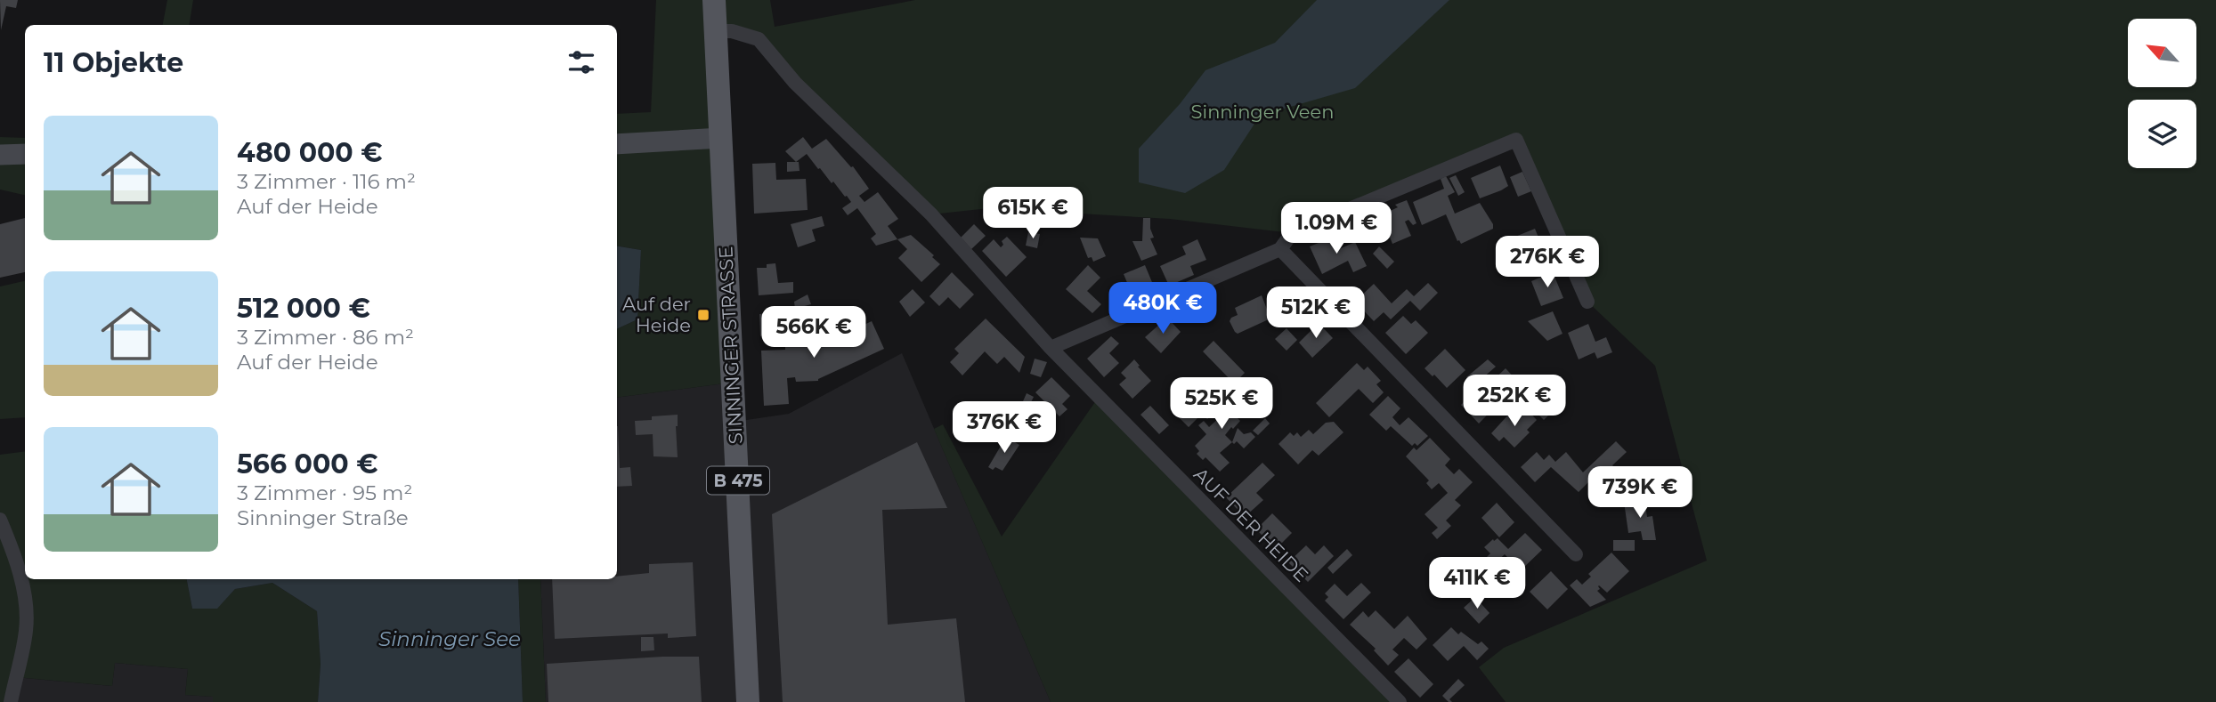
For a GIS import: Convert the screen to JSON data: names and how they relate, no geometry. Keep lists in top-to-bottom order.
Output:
{
  "streets": {
    "main road": ["SINNINGER STRASSE", "B 475"],
    "street": ["AUF DER HEIDE"]
  },
  "crossings": [
    ["SINNINGER STRASSE", "B 475"],
    ["B 475", "AUF DER HEIDE"]
  ],
  "water": ["Sinninger See"],
  "parks": ["Sinninger Veen"],
  "places": {
    "transit": ["Auf der Heide"]
  },
  "north": "top left",
  "page": {
    "heading": "11 Objekte",
    "list": [
      {
        "name": "480 000 €",
        "note": "3 Zimmer · 116 m² · Auf der Heide"
      },
      {
        "name": "512 000 €",
        "note": "3 Zimmer · 86 m² · Auf der Heide"
      },
      {
        "name": "566 000 €",
        "note": "3 Zimmer · 95 m² · Sinninger Straße"
      }
    ],
    "price": [
      "615K €",
      "1.09M €",
      "276K €",
      "480K €",
      "512K €",
      "566K €",
      "252K €",
      "525K €",
      "376K €",
      "739K €",
      "411K €"
    ]
  }
}
